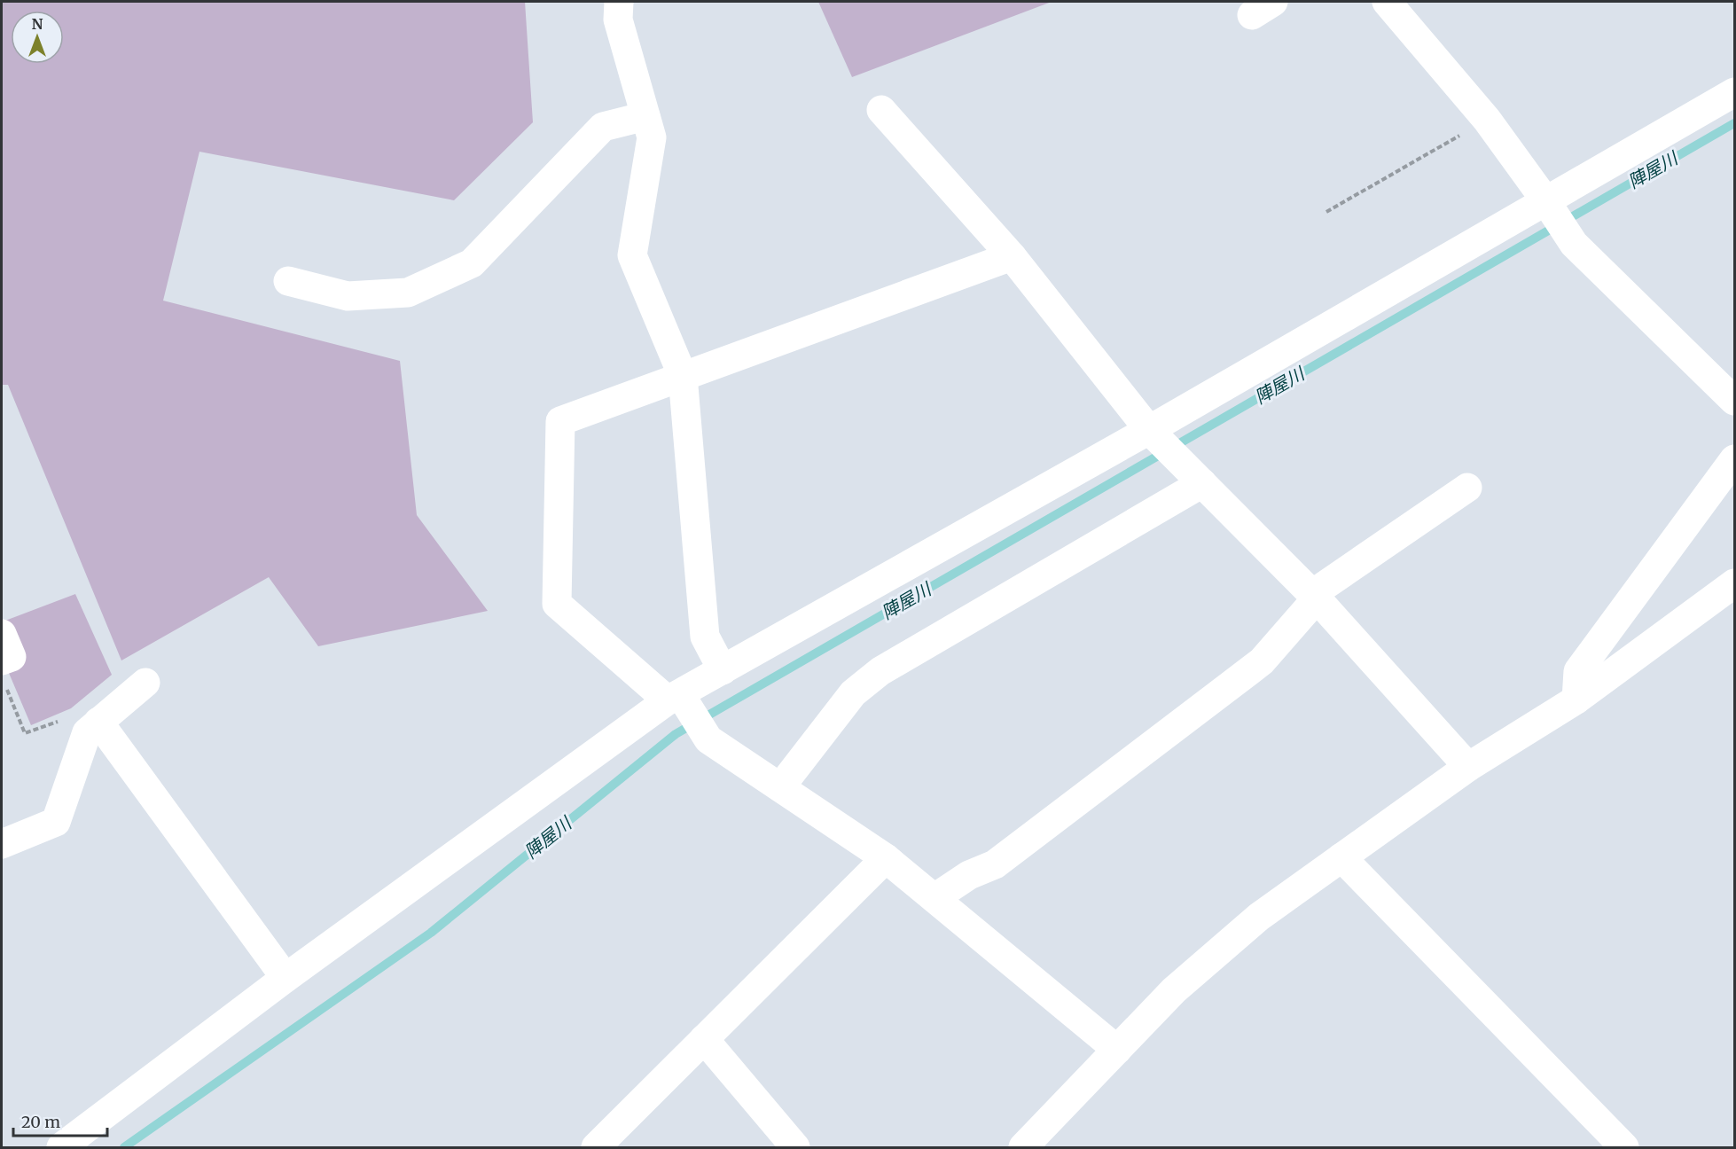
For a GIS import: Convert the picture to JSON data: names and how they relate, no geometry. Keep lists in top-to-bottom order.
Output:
{
  "water": ["陣屋川"],
  "scale_bar": "20 m",
  "north": "top"
}
